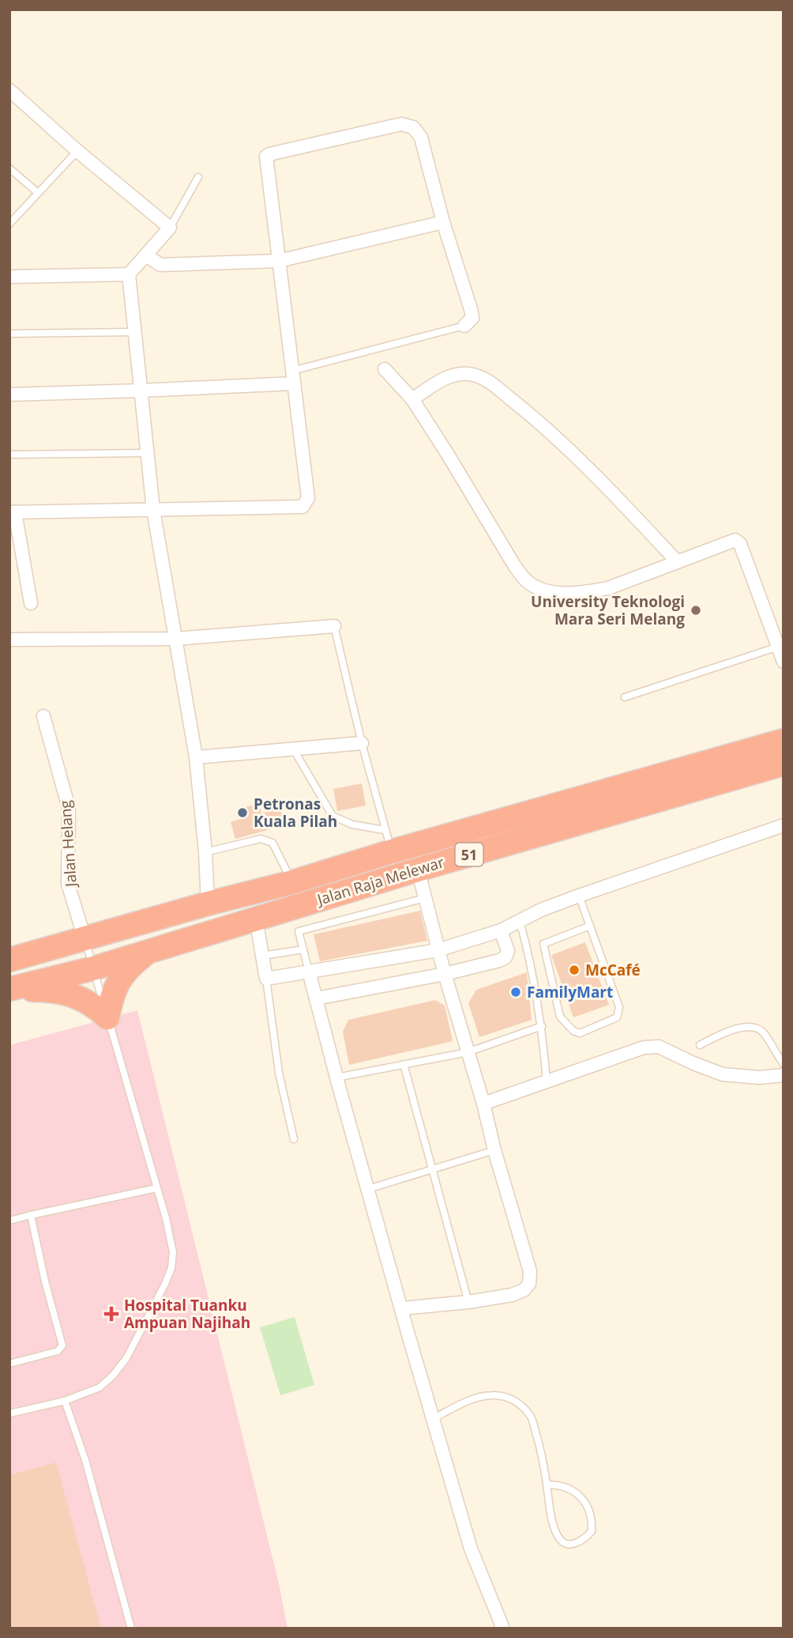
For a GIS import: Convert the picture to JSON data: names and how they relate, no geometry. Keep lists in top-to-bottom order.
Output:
{
  "streets": {
    "highway": ["51", "Jalan Raja Melewar"],
    "street": ["Jalan Helang"]
  },
  "crossings": [
    ["Jalan Helang", "Jalan Raja Melewar"]
  ],
  "places": {
    "other": [
      "University Teknologi Mara Seri Melang",
      "Petronas Kuala Pilah",
      "McCafé",
      "FamilyMart"
    ],
    "health": ["Hospital Tuanku Ampuan Najihah"]
  }
}
